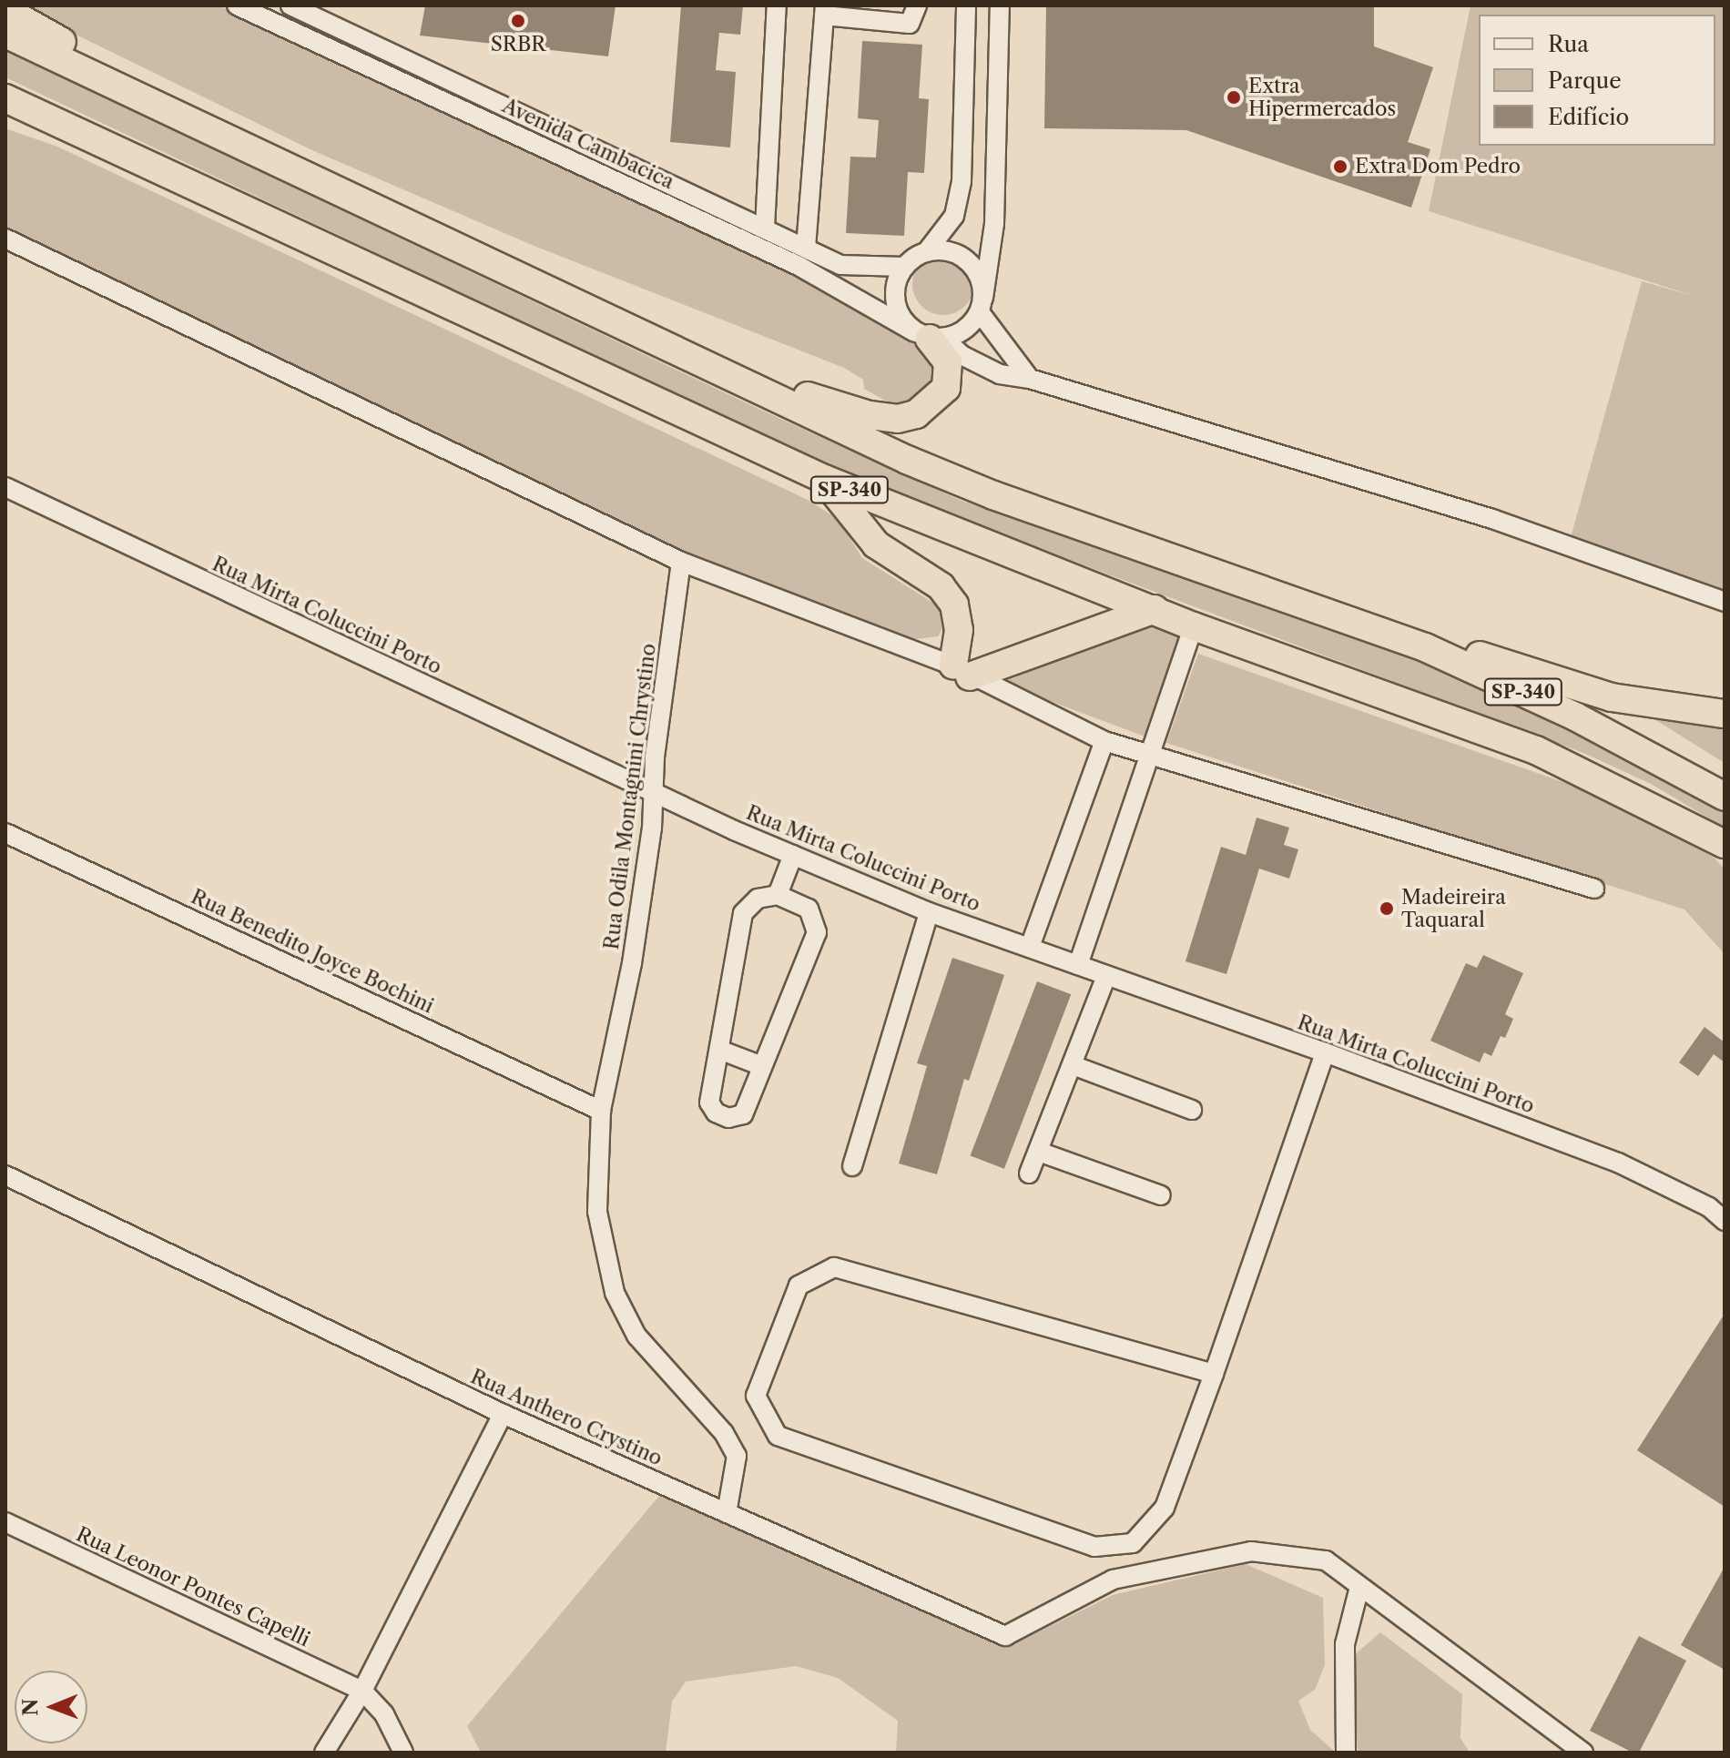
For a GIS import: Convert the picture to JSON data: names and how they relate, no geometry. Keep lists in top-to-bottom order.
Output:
{
  "streets": {
    "highway": ["SP-340"],
    "street": [
      "Avenida Cambacica",
      "Rua Mirta Coluccini Porto",
      "Rua Odila Montagnini Chrystino",
      "Rua Benedito Joyce Bochini",
      "Rua Anthero Crystino",
      "Rua Leonor Pontes Capelli"
    ]
  },
  "crossings": [
    ["Rua Mirta Coluccini Porto", "Rua Odila Montagnini Chrystino"],
    ["Rua Odila Montagnini Chrystino", "Rua Benedito Joyce Bochini"],
    ["Rua Odila Montagnini Chrystino", "Rua Anthero Crystino"]
  ],
  "places": [
    "SRBR",
    "Extra Hipermercados",
    "Extra Dom Pedro",
    "Madeireira Taquaral"
  ],
  "legend": ["Rua", "Parque", "Edifício"],
  "north": "left"
}
